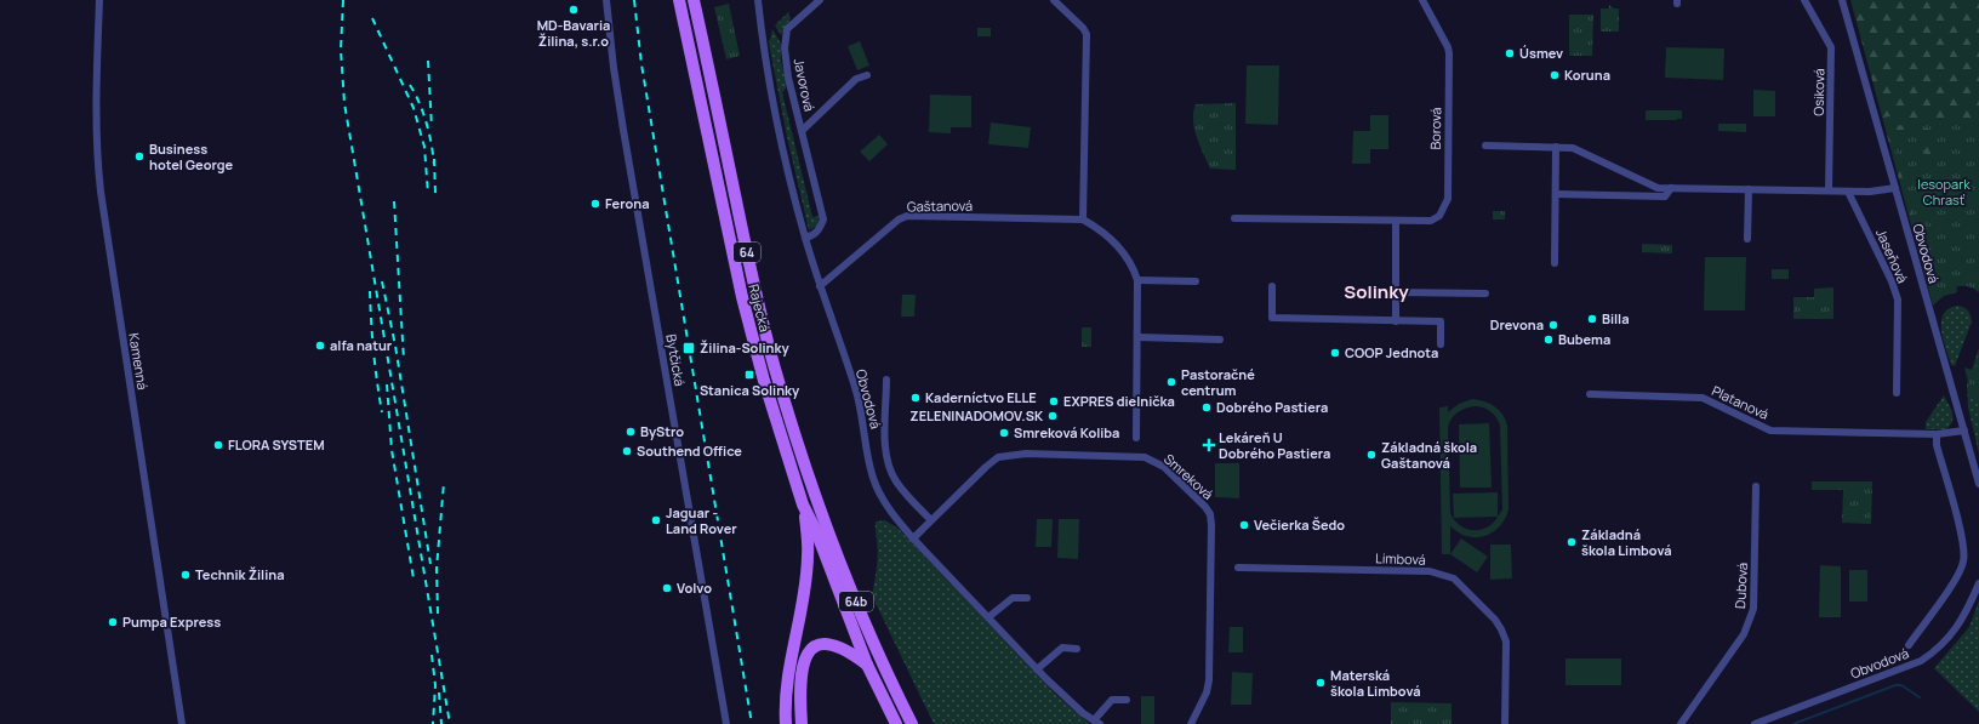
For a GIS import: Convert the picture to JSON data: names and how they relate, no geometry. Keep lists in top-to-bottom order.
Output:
{
  "streets": {
    "main road": ["64", "Rajecká", "64b"],
    "street": [
      "Javorová",
      "Osiková",
      "Borová",
      "Gaštanová",
      "Obvodová",
      "Jaseňová",
      "Bytčická",
      "Kamenná",
      "Platanová",
      "Smreková",
      "Limbová",
      "Dubová"
    ]
  },
  "crossings": [
    ["Javorová", "Obvodová"],
    ["Gaštanová", "Obvodová"],
    ["Obvodová", "Platanová"],
    ["Obvodová", "Smreková"],
    ["Rajecká", "64b"]
  ],
  "districts": ["Solinky"],
  "parks": ["lesopark Chrasť"],
  "places": {
    "other": [
      "MD-Bavaria Žilina, s.r.o",
      "Úsmev",
      "Koruna",
      "Business hotel George",
      "Ferona",
      "Billa",
      "Drevona",
      "Bubema",
      "alfa natur",
      "COOP Jednota",
      "Pastoračné centrum",
      "Kaderníctvo ELLE",
      "EXPRES dielnička",
      "Dobrého Pastiera",
      "ZELENINADOMOV.SK",
      "ByStro",
      "Smreková Koliba",
      "FLORA SYSTEM",
      "Southend Office",
      "Základná škola Gaštanová",
      "Jaguar - Land Rover",
      "Večierka Šedo",
      "Základná škola Limbová",
      "Technik Žilina",
      "Volvo",
      "Pumpa Express",
      "Materská škola Limbová"
    ],
    "transit": ["Žilina-Solinky", "Stanica Solinky"],
    "health": ["Lekáreň U Dobrého Pastiera"]
  }
}
